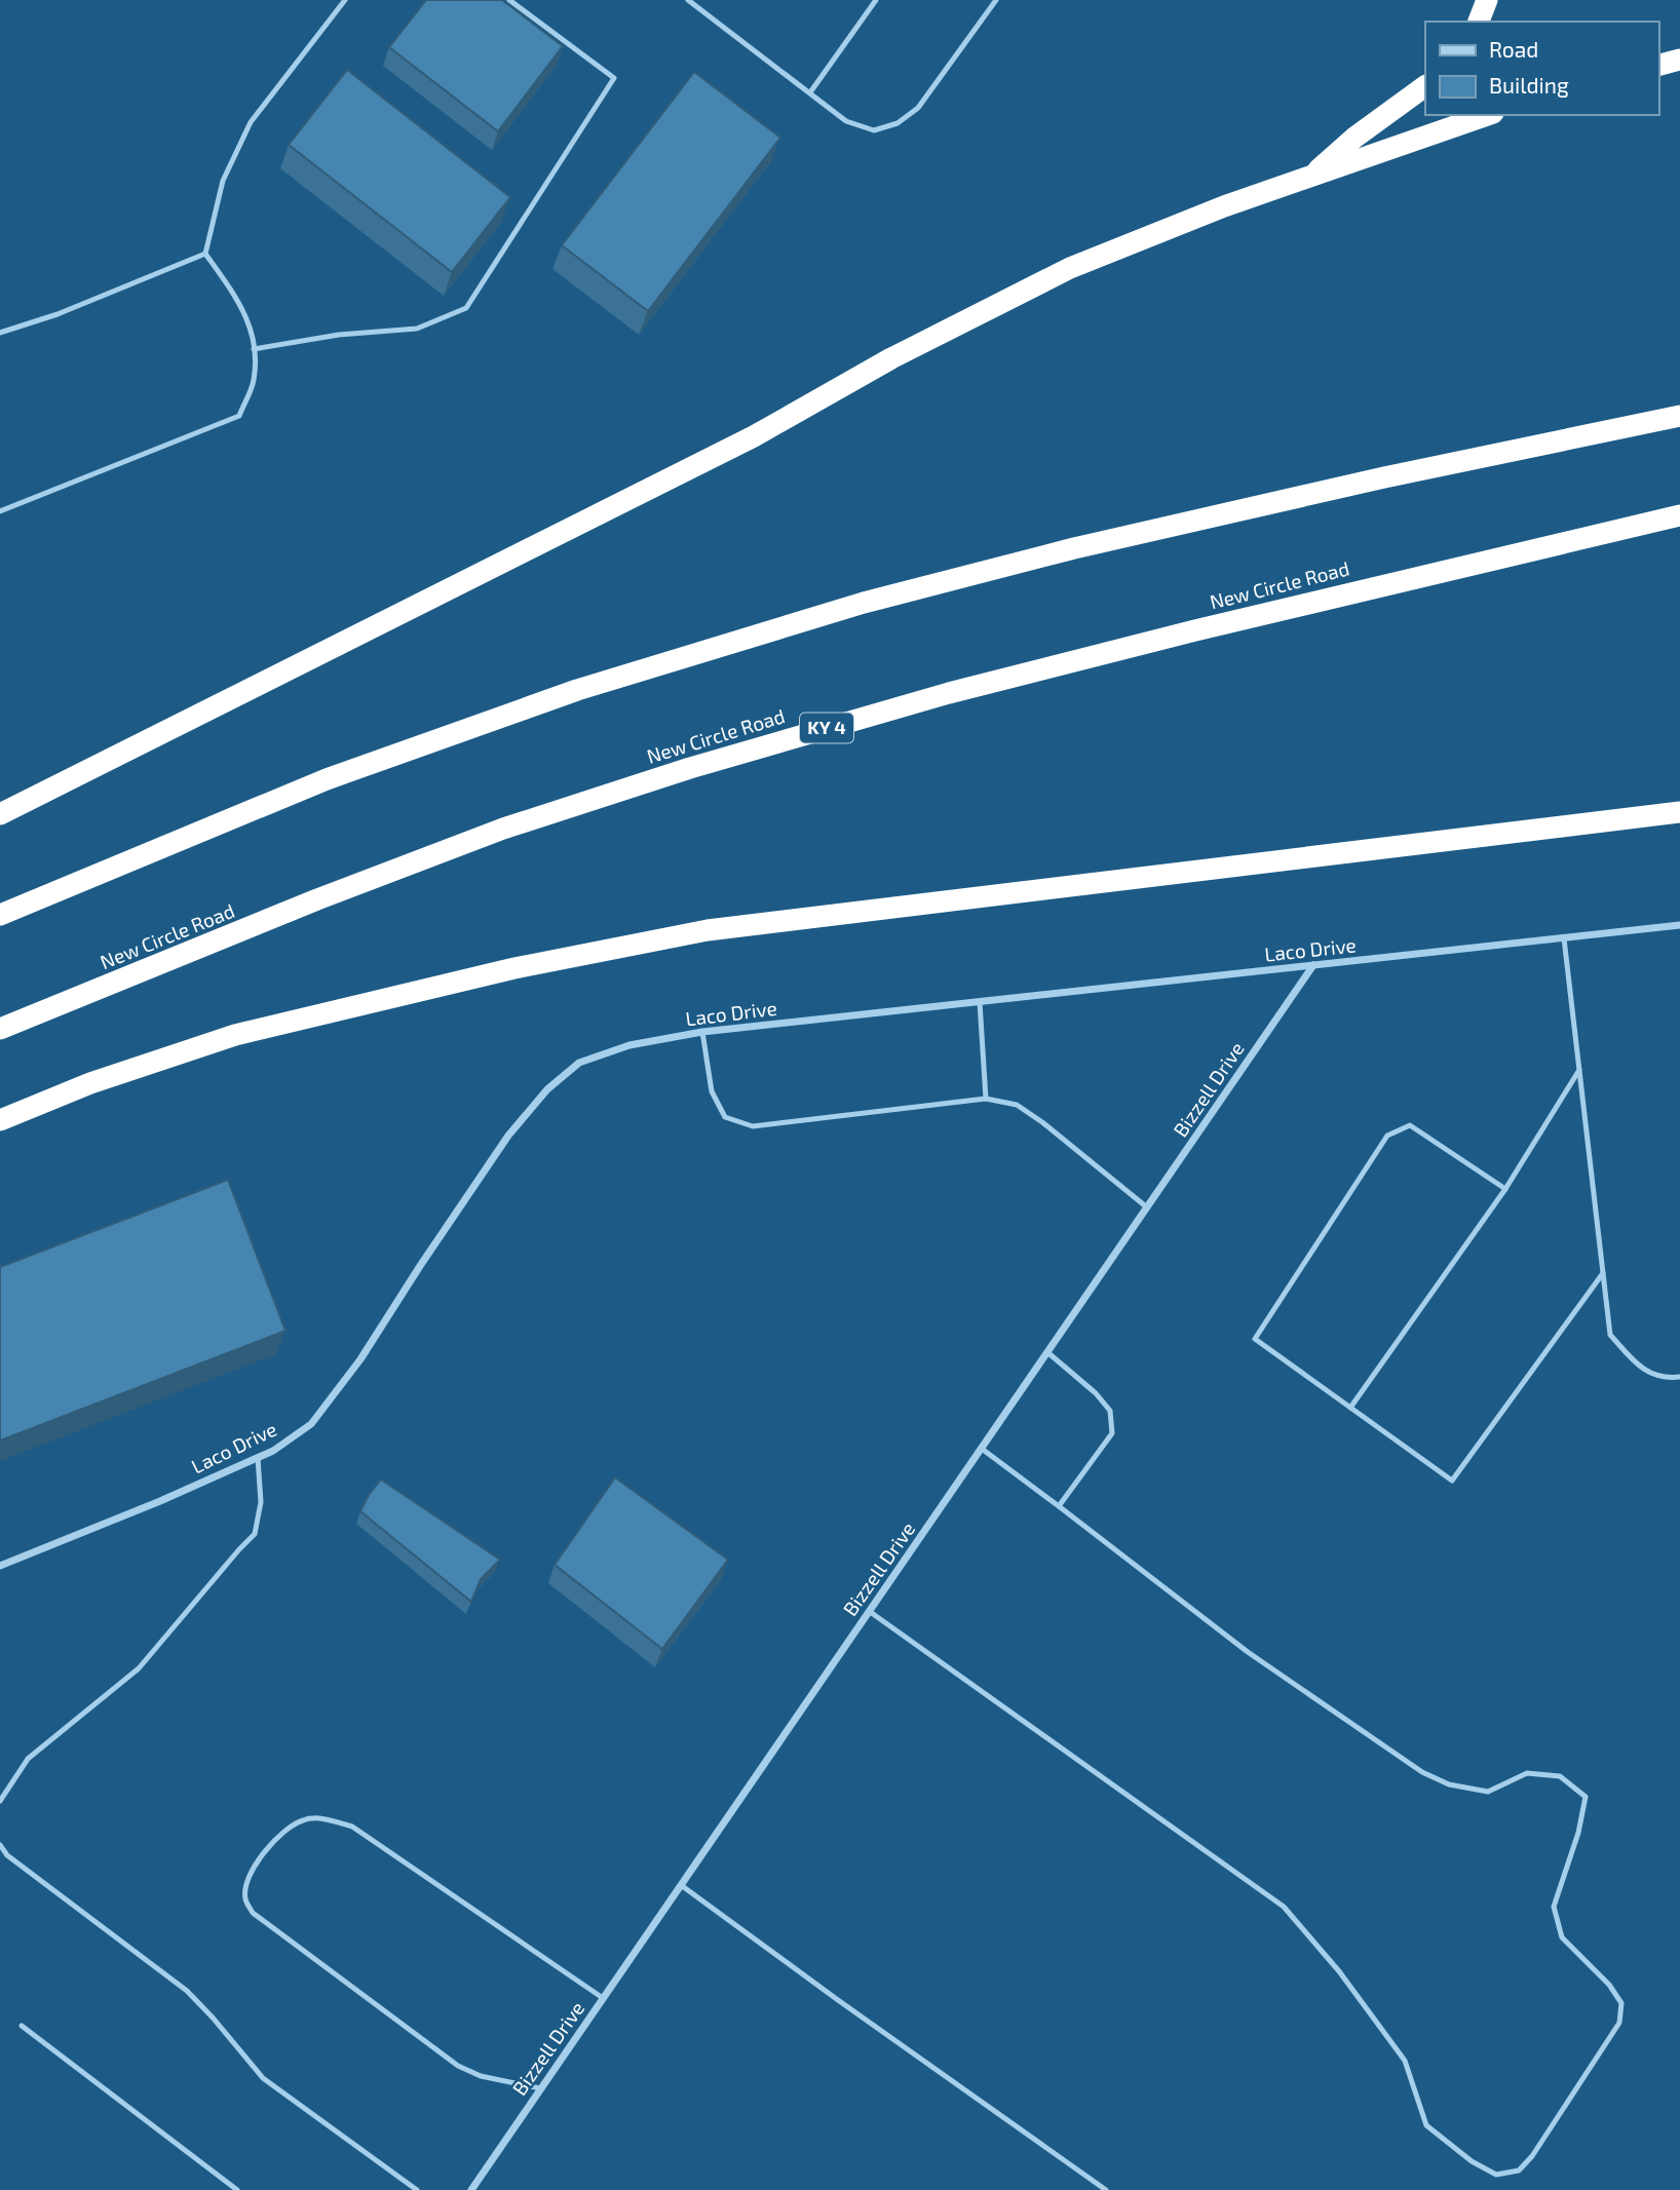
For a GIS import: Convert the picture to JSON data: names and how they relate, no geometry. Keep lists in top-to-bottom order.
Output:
{
  "streets": {
    "highway": ["New Circle Road", "KY 4"],
    "street": ["Laco Drive", "Bizzell Drive"]
  },
  "crossings": [
    ["Laco Drive", "Bizzell Drive"]
  ],
  "legend": ["Road", "Building"]
}
